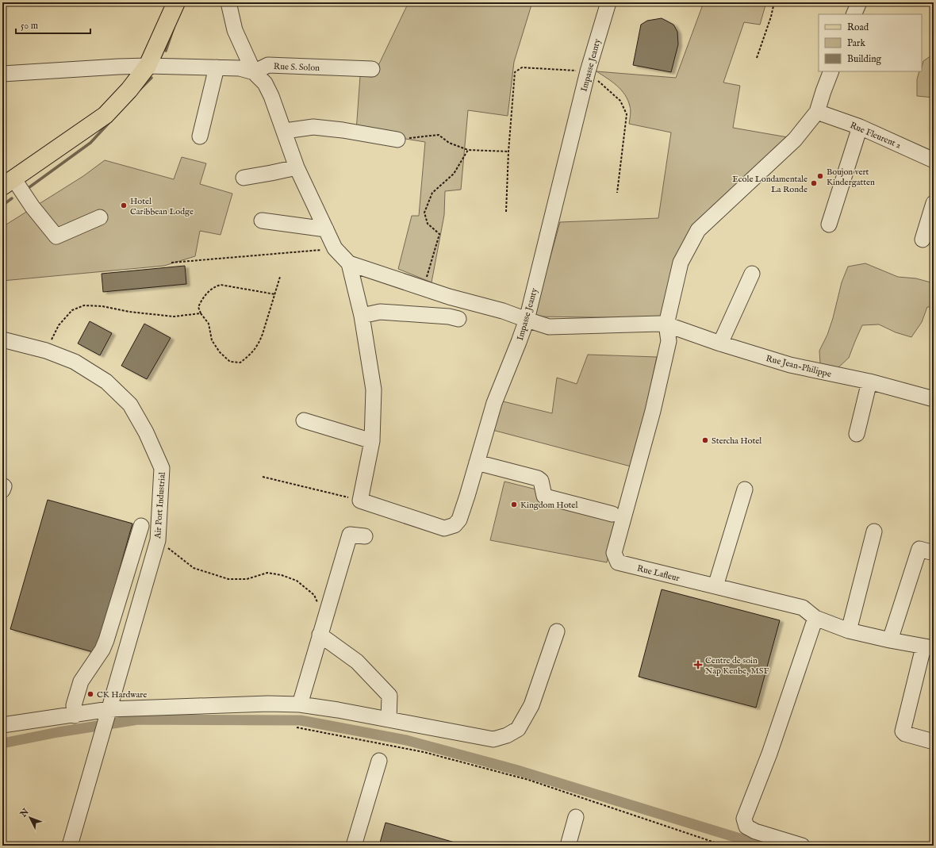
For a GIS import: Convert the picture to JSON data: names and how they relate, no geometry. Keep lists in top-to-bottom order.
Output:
{
  "streets": {
    "street": [
      "Impasse Jeanty",
      "Rue S. Solon",
      "Rue Fleurent 2",
      "Rue Jean-Philippe",
      "Air Port Industrial",
      "Rue Lafleur"
    ]
  },
  "crossings": [
    ["Impasse Jeanty", "Rue Jean-Philippe"],
    ["Rue Jean-Philippe", "Rue Lafleur"]
  ],
  "places": {
    "other": [
      "Boujon vert Kindergatten",
      "Ecole Londamentale La Ronde",
      "Hotel Caribbean Lodge",
      "Stercha Hotel",
      "Kingdom Hotel",
      "CK Hardware"
    ],
    "health": ["Centre de soin Nap Kenbe, MSF"]
  },
  "legend": ["Road", "Park", "Building"],
  "scale_bar": "50 m",
  "north": "top left"
}
